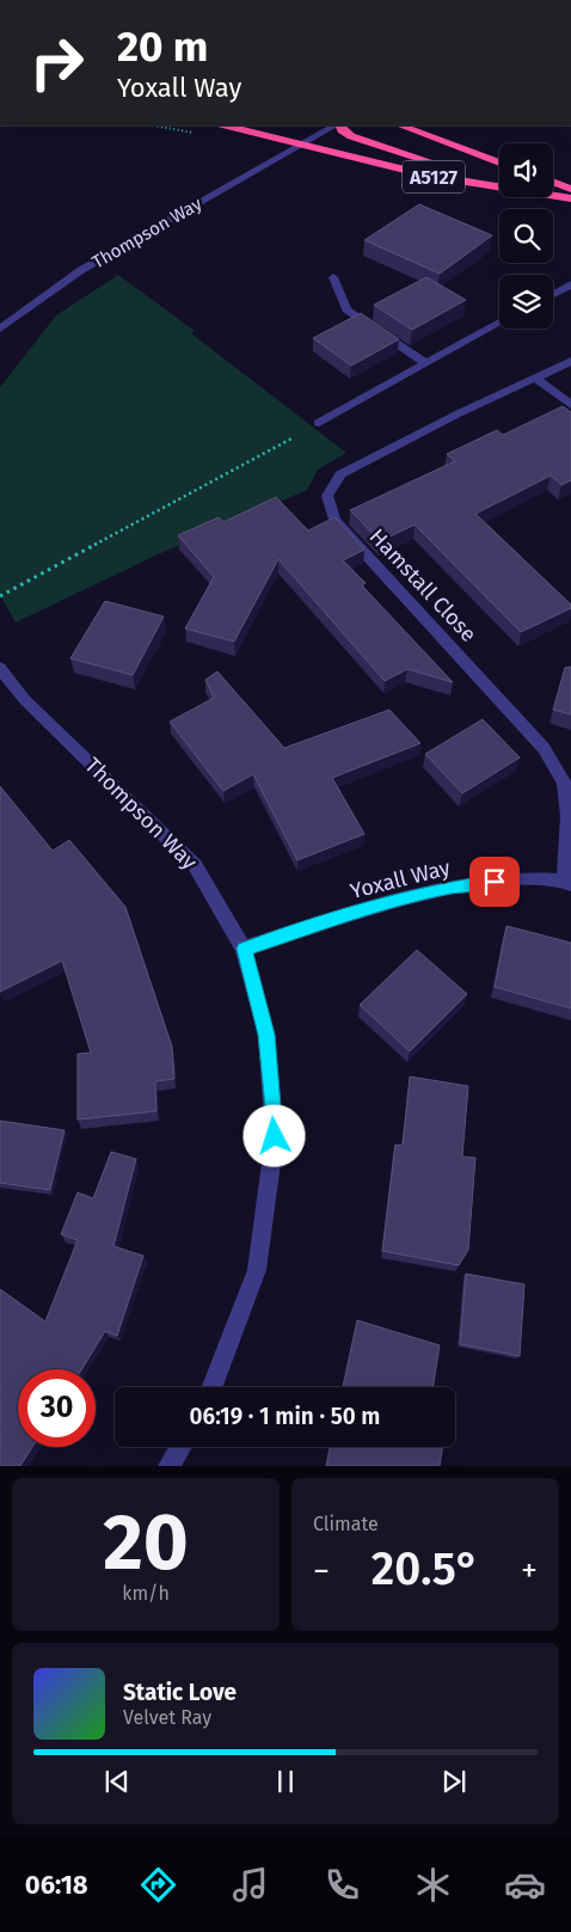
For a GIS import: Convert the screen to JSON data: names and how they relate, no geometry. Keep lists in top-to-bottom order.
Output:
{
  "streets": {
    "highway": ["A5127"],
    "street": ["Thompson Way", "Hamstall Close", "Yoxall Way"]
  },
  "crossings": [
    ["A5127", "Thompson Way"],
    ["Thompson Way", "Yoxall Way"],
    ["Hamstall Close", "Yoxall Way"]
  ],
  "page": {
    "turn": ["20 m", "Yoxall Way"],
    "limit": "30",
    "trip": "06:19 · 1 min · 50 m",
    "tile": [
      ["20", "km/h"],
      "Climate"
    ],
    "heat": ["−", "20.5°", "+"],
    "song": ["Static Love", "Velvet Ray"],
    "tabs": "06:18"
  }
}
